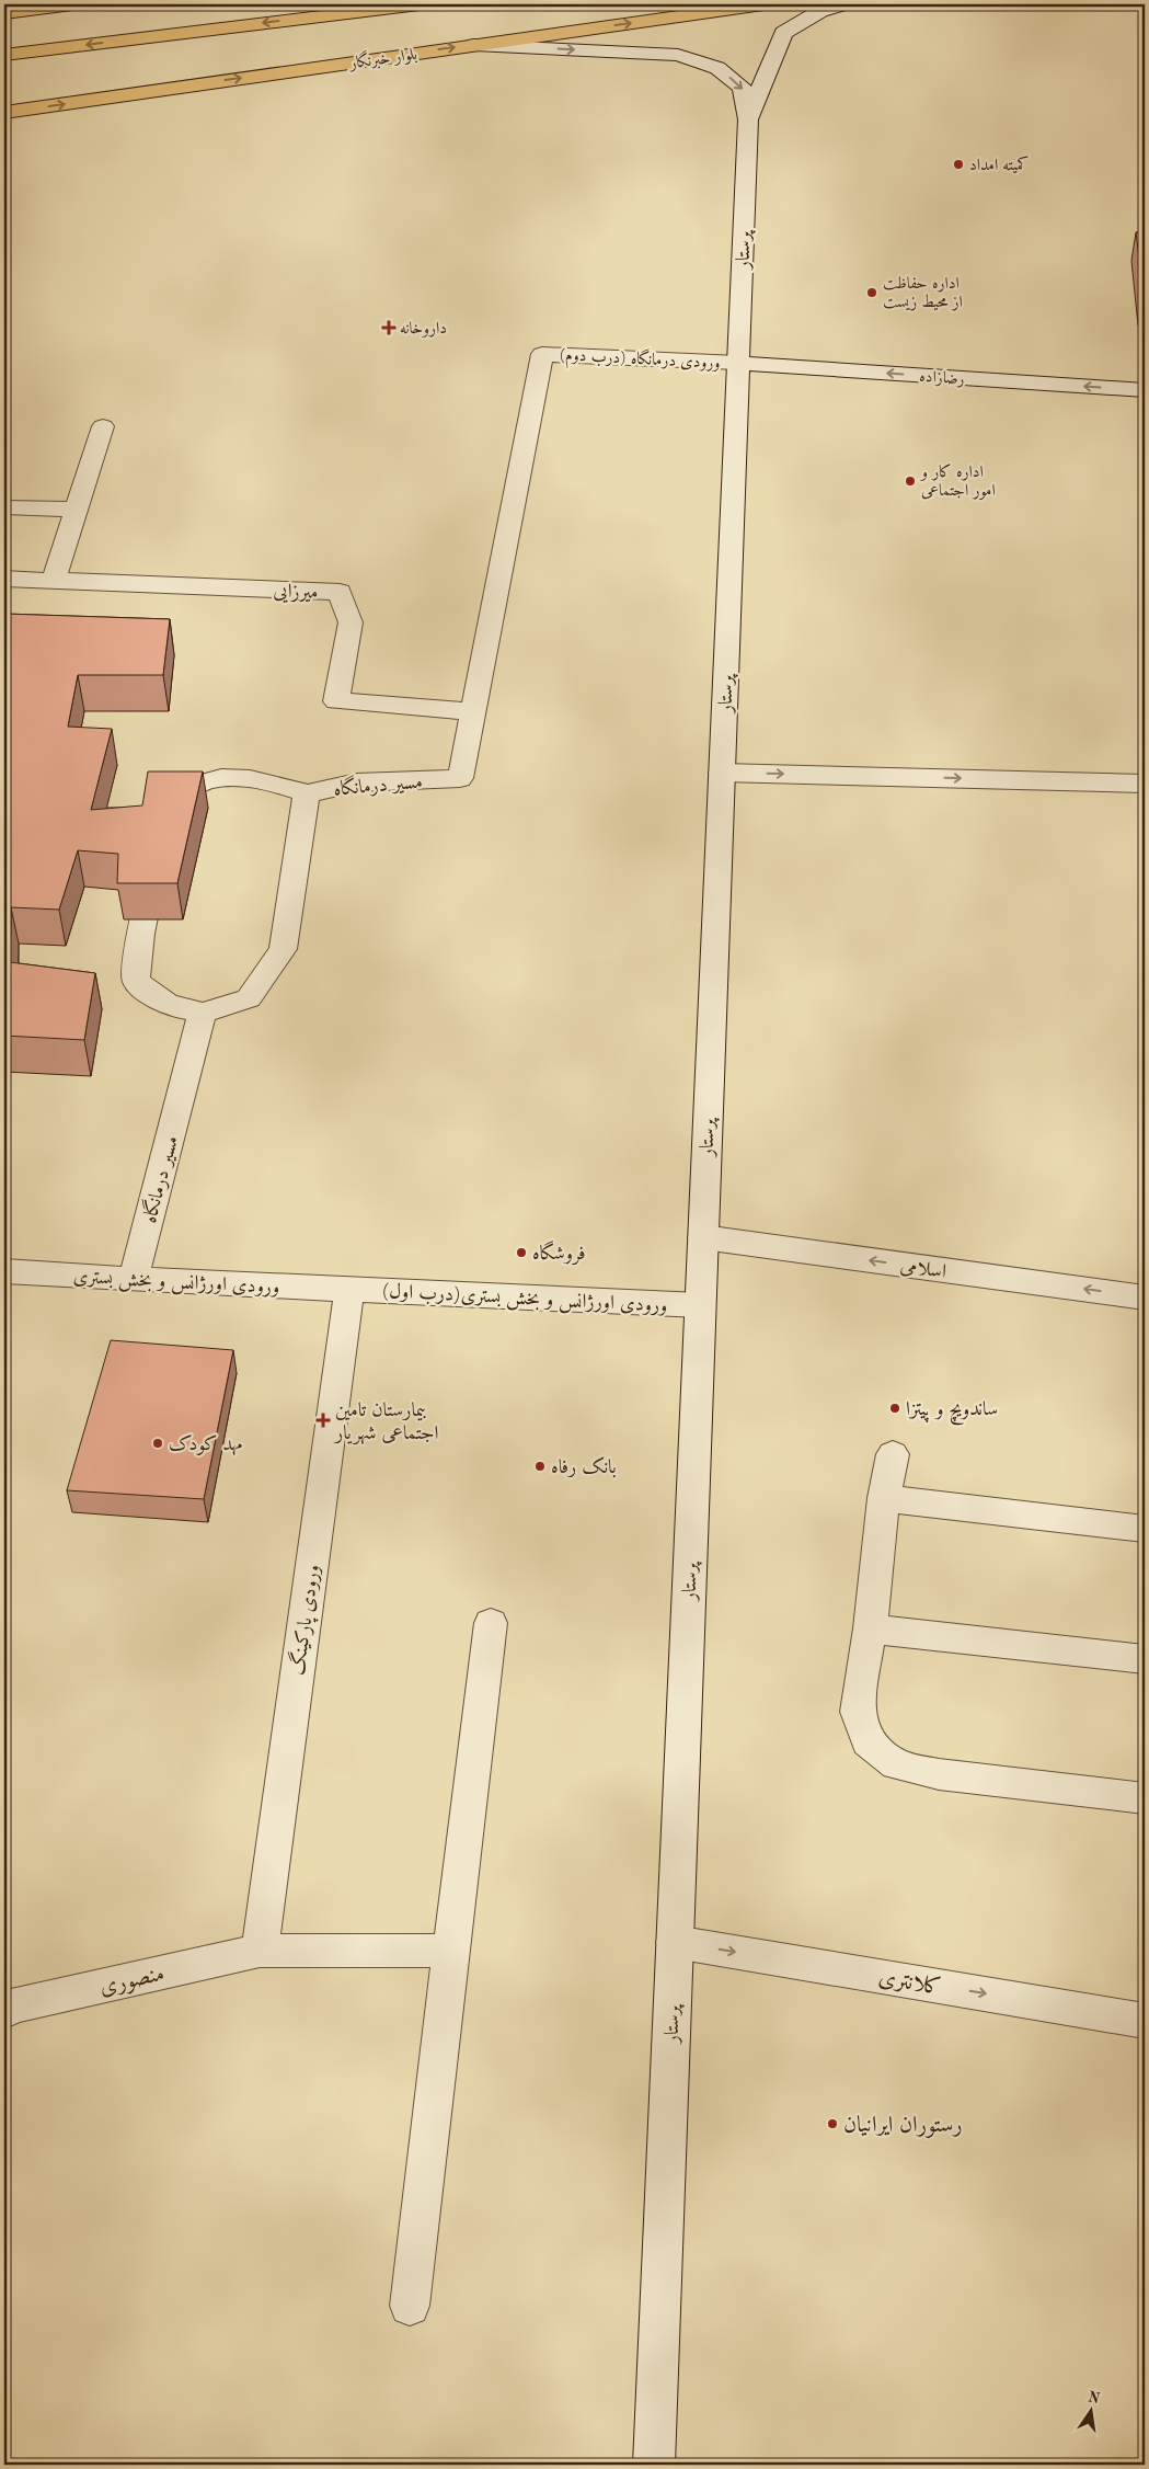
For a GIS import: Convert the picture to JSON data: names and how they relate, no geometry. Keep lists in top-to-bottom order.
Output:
{
  "streets": {
    "highway": ["بلوار خبرنگار"],
    "street": [
      "پرستار",
      "ورودی درمانگاه (درب دوم)",
      "رضازاده",
      "میرزایی",
      "مسیر درمانگاه",
      "اسلامی",
      "ورودی اورژانس و بخش بستری",
      "ورودی اورژانس و بخش بستری(درب اول)",
      "ورودی پارکینگ",
      "منصوری",
      "کلانتری"
    ]
  },
  "crossings": [
    ["بلوار خبرنگار", "پرستار"],
    ["پرستار", "ورودی درمانگاه (درب دوم)"],
    ["پرستار", "رضازاده"],
    ["پرستار", "اسلامی"],
    ["پرستار", "ورودی اورژانس و بخش بستری(درب اول)"],
    ["پرستار", "کلانتری"],
    ["ورودی درمانگاه (درب دوم)", "رضازاده"],
    ["ورودی درمانگاه (درب دوم)", "مسیر درمانگاه"],
    ["میرزایی", "مسیر درمانگاه"],
    ["مسیر درمانگاه", "ورودی اورژانس و بخش بستری"],
    ["ورودی اورژانس و بخش بستری", "ورودی اورژانس و بخش بستری(درب اول)"],
    ["ورودی اورژانس و بخش بستری", "ورودی پارکینگ"],
    ["ورودی اورژانس و بخش بستری(درب اول)", "ورودی پارکینگ"],
    ["ورودی پارکینگ", "منصوری"]
  ],
  "one_way": ["رضازاده", "کلانتری"],
  "places": {
    "other": [
      "کمیته امداد",
      "اداره حفاظت از محیط زیست",
      "اداره کار و امور اجتماعی",
      "فروشگاه",
      "ساندویچ و پیتزا",
      "مهد کودک",
      "بانک رفاه",
      "رستوران ایرانیان"
    ],
    "health": ["داروخانه", "بیمارستان تامین اجتماعی شهریار"]
  },
  "north": "top"
}
